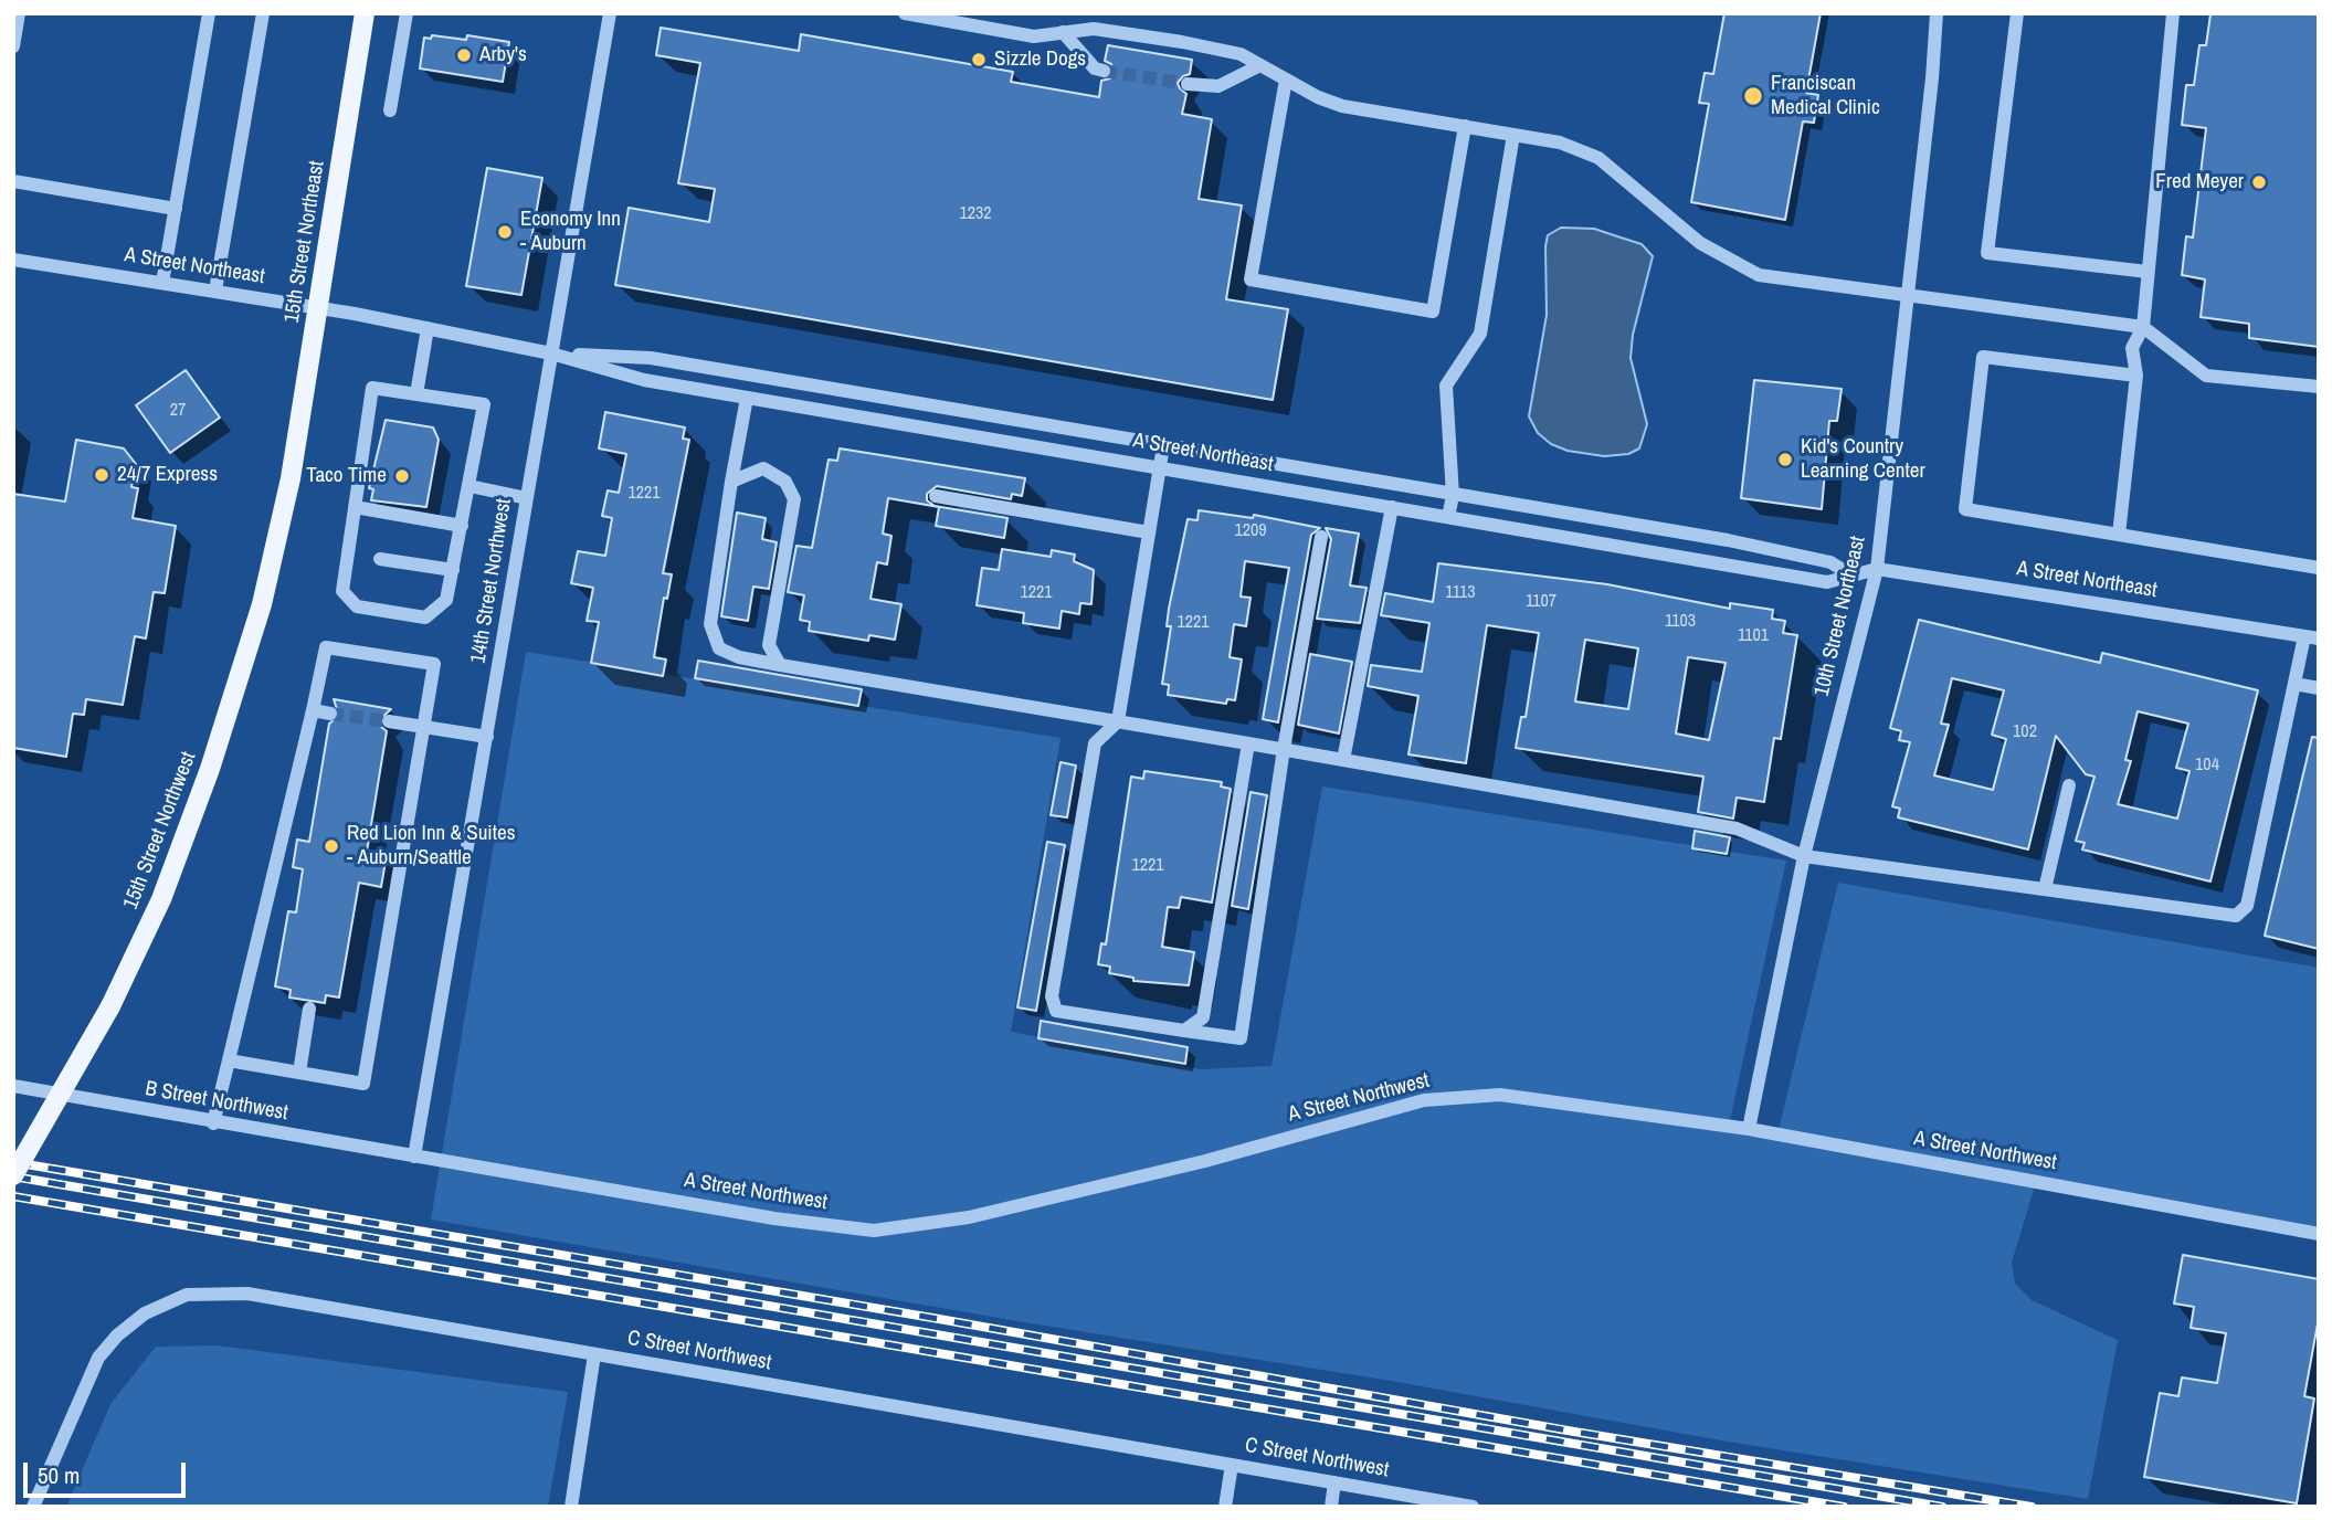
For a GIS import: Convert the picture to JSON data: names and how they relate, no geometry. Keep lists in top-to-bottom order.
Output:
{
  "streets": {
    "main road": ["15th Street Northeast", "15th Street Northwest"],
    "street": [
      "A Street Northeast",
      "14th Street Northwest",
      "10th Street Northeast",
      "A Street Northwest",
      "B Street Northwest",
      "C Street Northwest"
    ]
  },
  "crossings": [
    ["15th Street Northeast", "A Street Northeast"],
    ["15th Street Northeast", "15th Street Northwest"],
    ["A Street Northeast", "14th Street Northwest"],
    ["A Street Northeast", "10th Street Northeast"],
    ["14th Street Northwest", "A Street Northwest"],
    ["14th Street Northwest", "B Street Northwest"],
    ["10th Street Northeast", "A Street Northwest"],
    ["A Street Northwest", "B Street Northwest"]
  ],
  "places": [
    "Arby's",
    "Sizzle Dogs",
    "Franciscan Medical Clinic",
    "Fred Meyer",
    "Economy Inn - Auburn",
    "Kid's Country Learning Center",
    "24/7 Express",
    "Taco Time",
    "Red Lion Inn & Suites - Auburn/Seattle"
  ],
  "house_numbers": [
    "1232",
    "27",
    "1221",
    "1209",
    "1221",
    "1113",
    "1107",
    "1103",
    "1221",
    "1101",
    "102",
    "104",
    "1221"
  ],
  "scale_bar": "50 m"
}
